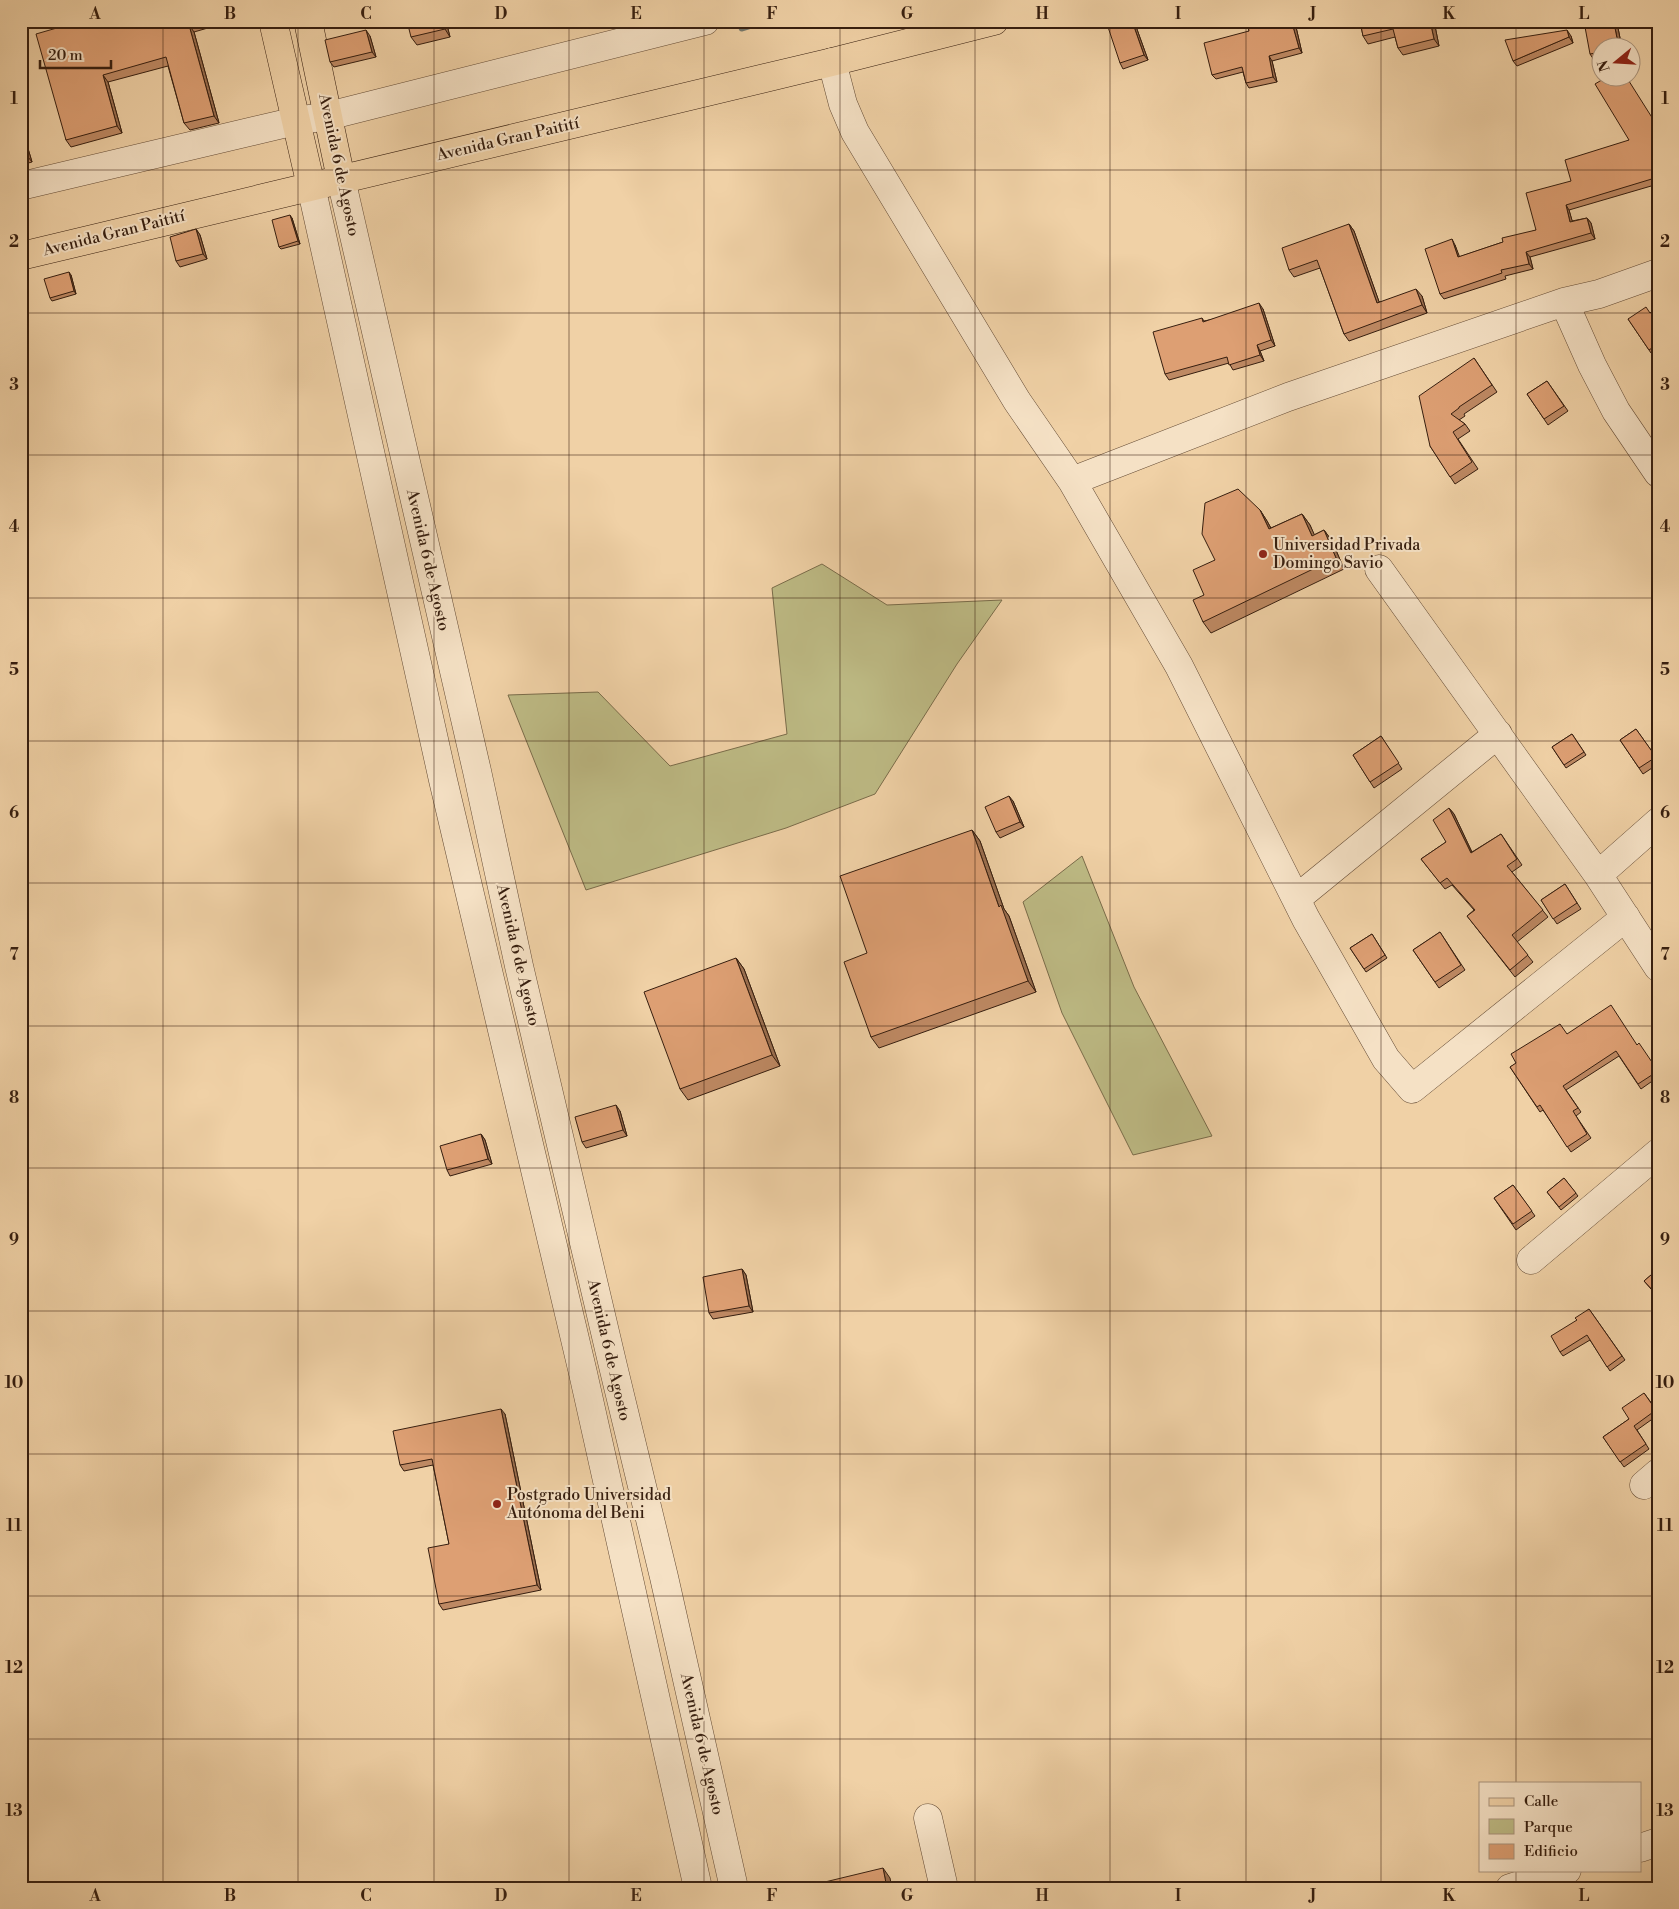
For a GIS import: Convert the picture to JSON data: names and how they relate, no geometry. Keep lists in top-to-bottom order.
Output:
{
  "streets": {
    "main road": ["Avenida Gran Paitití", "Avenida 6 de Agosto"]
  },
  "crossings": [
    ["Avenida Gran Paitití", "Avenida 6 de Agosto"]
  ],
  "places": ["Universidad Privada Domingo Savio", "Postgrado Universidad Autónoma del Beni"],
  "legend": ["Calle", "Parque", "Edificio"],
  "scale_bar": "20 m",
  "north": "left",
  "grid": {
    "columns": [
      "A",
      "B",
      "C",
      "D",
      "E",
      "F",
      "G",
      "H",
      "I",
      "J",
      "K",
      "L"
    ],
    "rows": [
      "1",
      "2",
      "3",
      "4",
      "5",
      "6",
      "7",
      "8",
      "9",
      "10",
      "11",
      "12",
      "13"
    ]
  }
}
